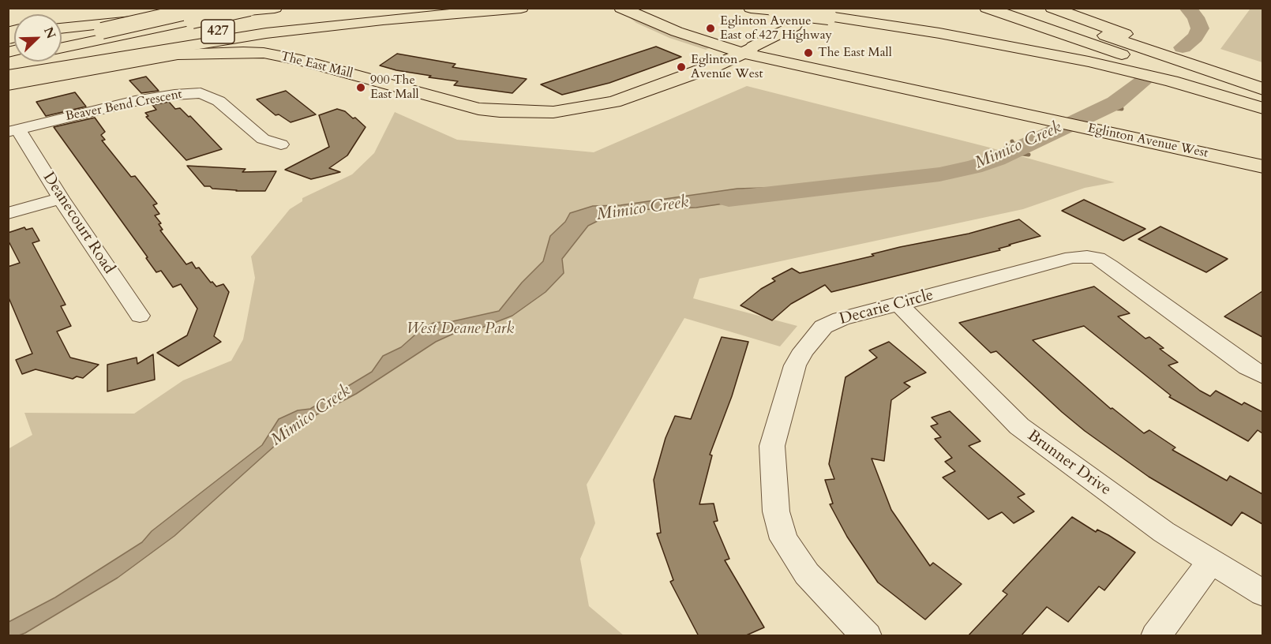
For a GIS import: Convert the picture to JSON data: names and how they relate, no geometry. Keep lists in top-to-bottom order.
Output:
{
  "streets": {
    "main road": ["427", "The East Mall", "Eglinton Avenue West"],
    "street": [
      "Beaver Bend Crescent",
      "Deanecourt Road",
      "Decarie Circle",
      "Brunner Drive"
    ]
  },
  "crossings": [
    ["The East Mall", "Eglinton Avenue West"],
    ["Beaver Bend Crescent", "Deanecourt Road"],
    ["Decarie Circle", "Brunner Drive"]
  ],
  "water": ["Mimico Creek"],
  "parks": ["West Deane Park"],
  "places": [
    "Eglinton Avenue East of 427 Highway",
    "The East Mall",
    "Eglinton Avenue West",
    "900 The East Mall"
  ],
  "north": "top right"
}
